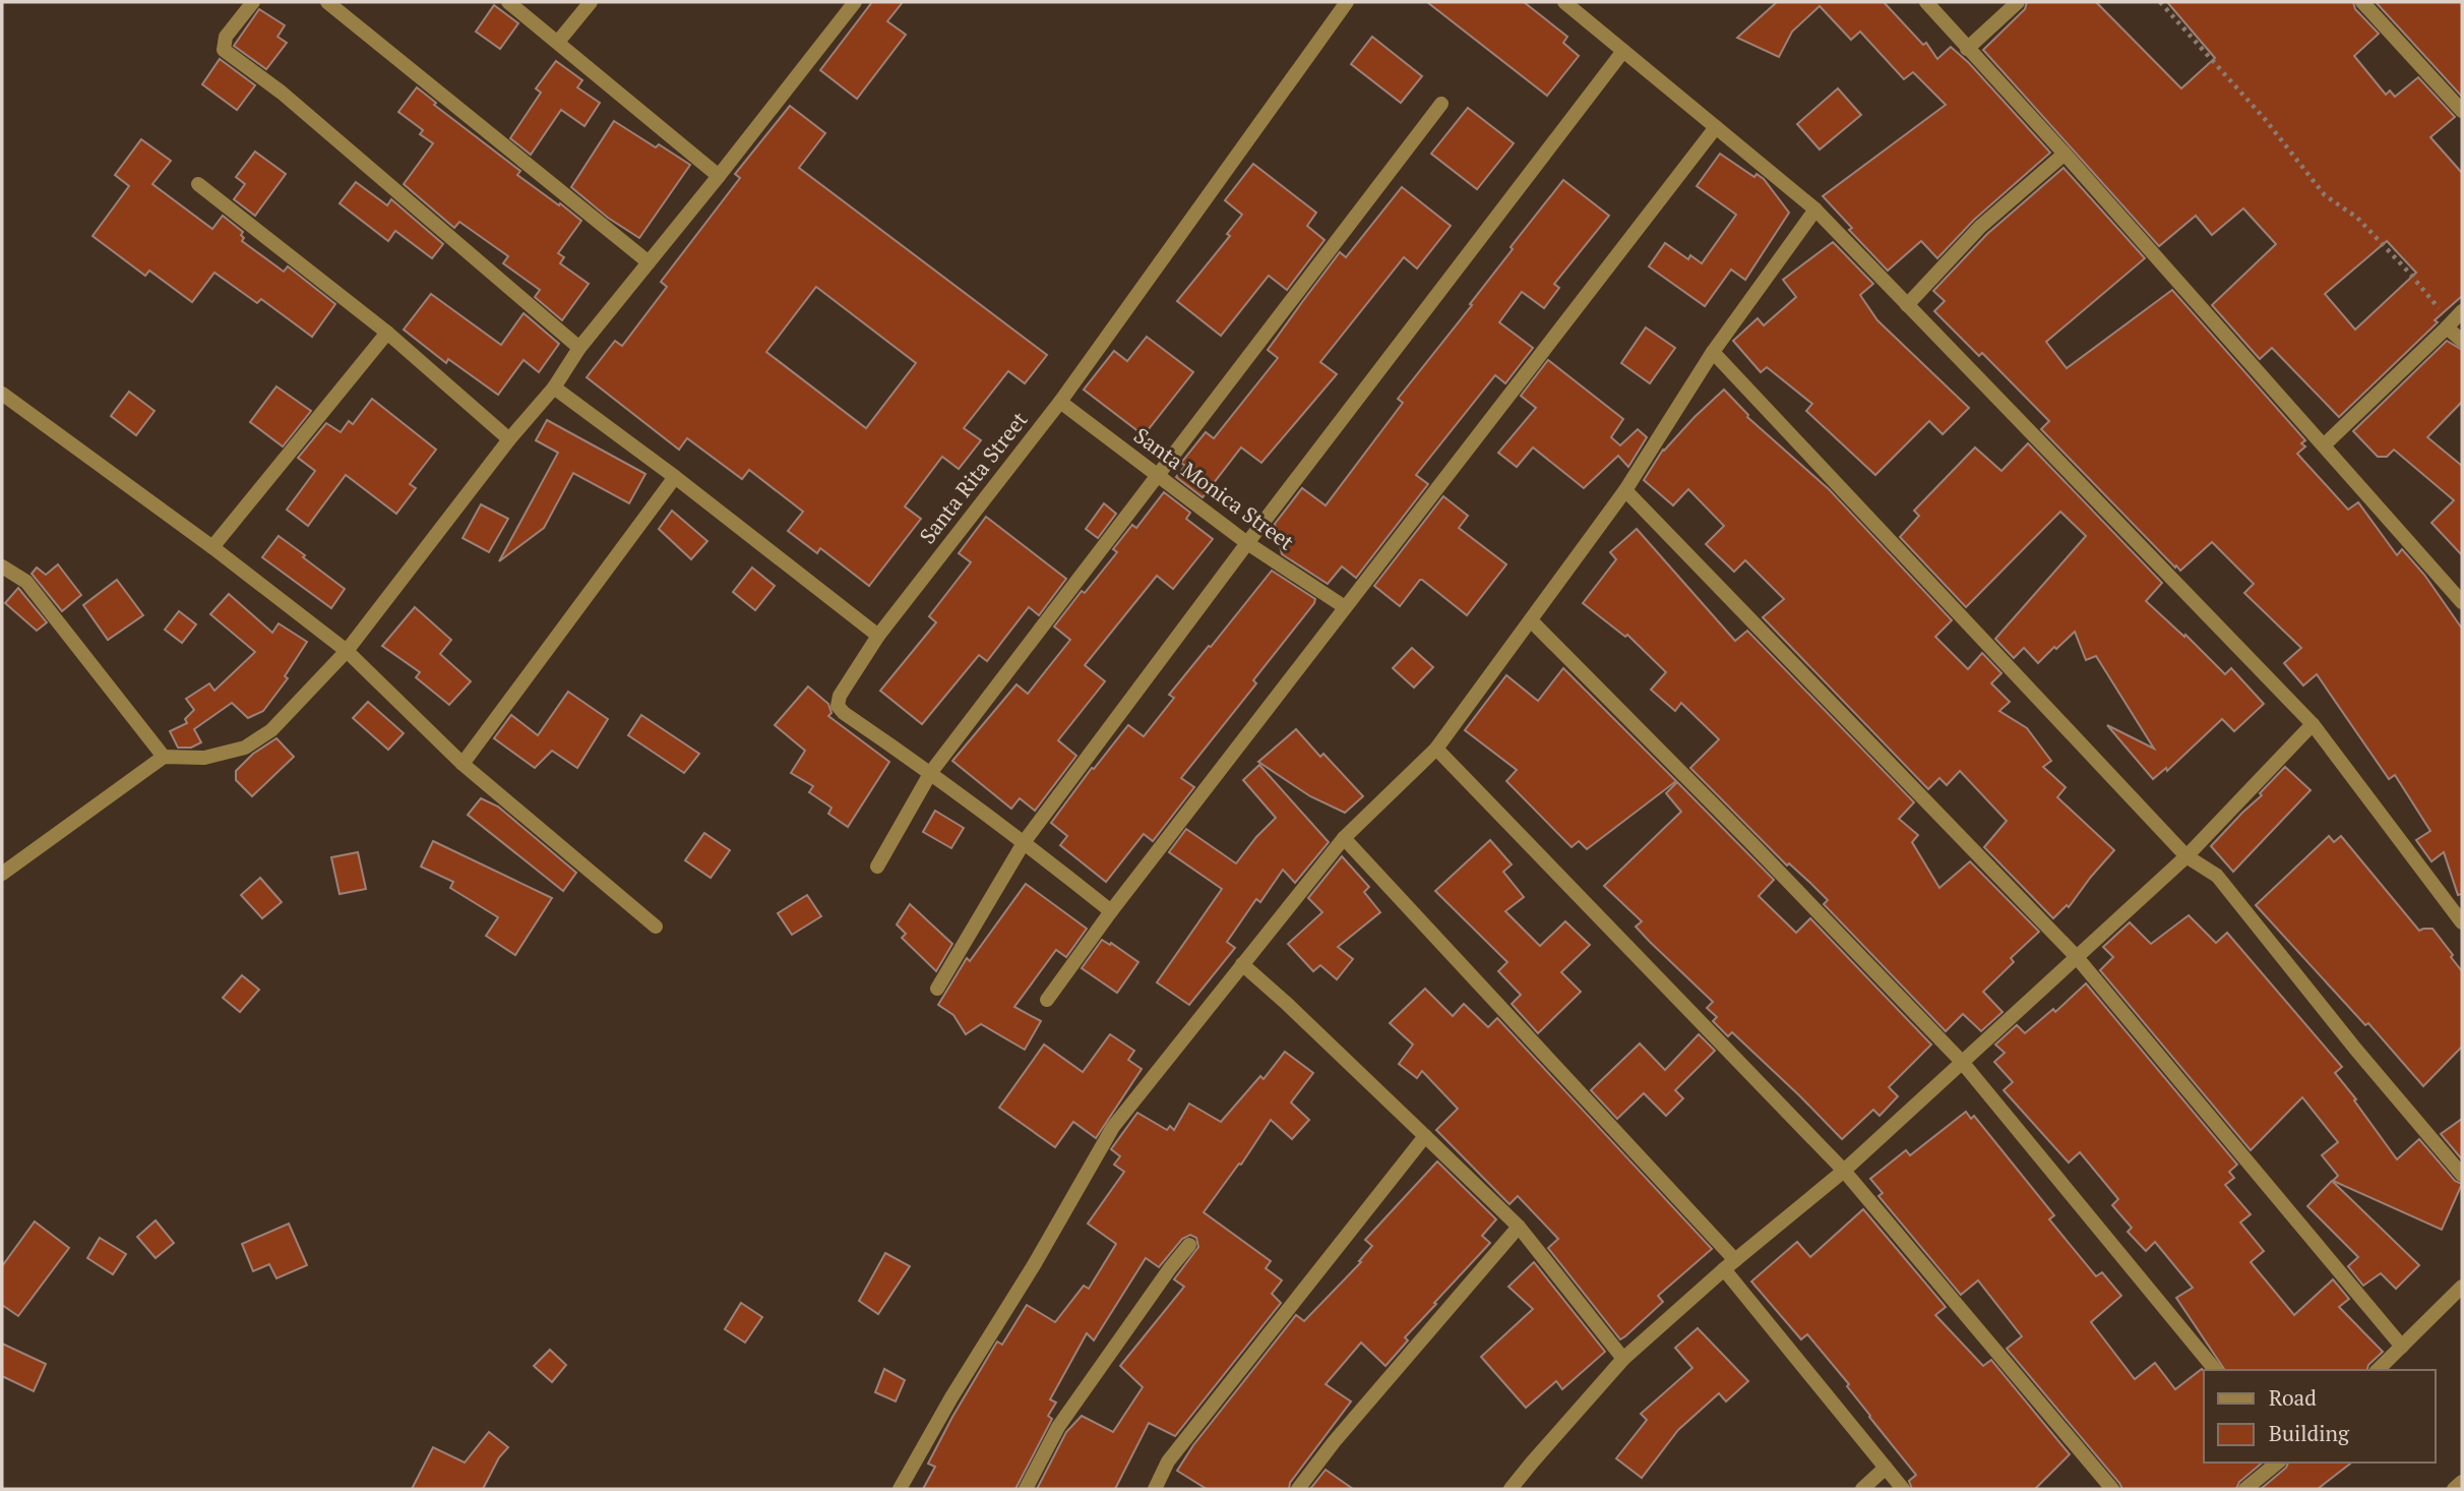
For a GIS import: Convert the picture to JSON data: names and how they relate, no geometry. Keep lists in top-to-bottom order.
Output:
{
  "streets": {
    "street": ["Santa Rita Street", "Santa Monica Street"]
  },
  "crossings": [
    ["Santa Rita Street", "Santa Monica Street"]
  ],
  "legend": ["Road", "Building"]
}
